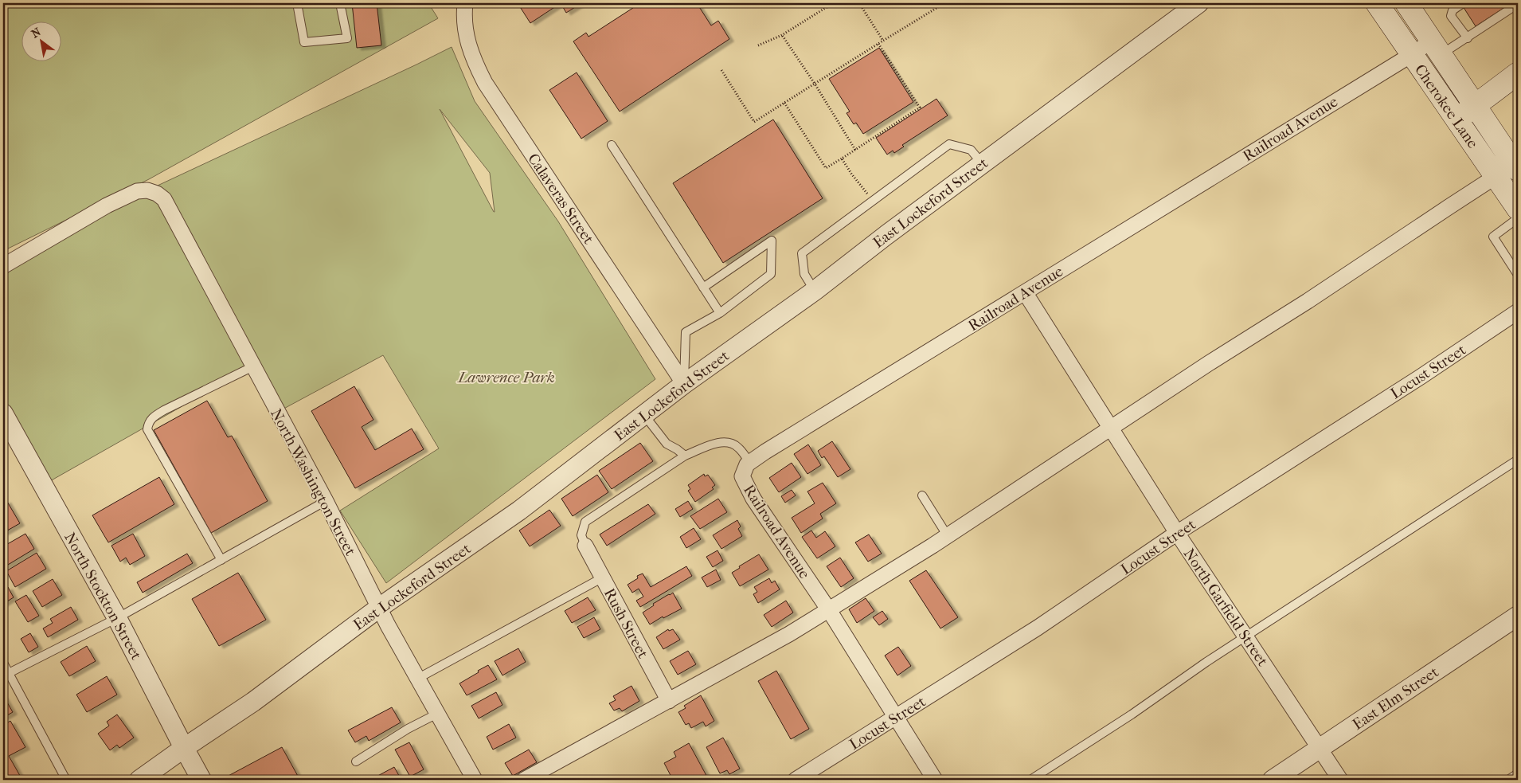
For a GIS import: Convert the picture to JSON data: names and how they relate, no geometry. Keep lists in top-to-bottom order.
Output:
{
  "streets": {
    "main road": ["Cherokee Lane"],
    "street": [
      "Railroad Avenue",
      "Calaveras Street",
      "East Lockeford Street",
      "Locust Street",
      "North Washington Street",
      "North Stockton Street",
      "North Garfield Street",
      "Rush Street",
      "East Elm Street"
    ]
  },
  "crossings": [
    ["Cherokee Lane", "Railroad Avenue"],
    ["Railroad Avenue", "North Garfield Street"],
    ["Calaveras Street", "East Lockeford Street"],
    ["East Lockeford Street", "North Washington Street"],
    ["East Lockeford Street", "North Stockton Street"],
    ["Locust Street", "North Garfield Street"],
    ["North Garfield Street", "East Elm Street"]
  ],
  "parks": ["Lawrence Park"],
  "north": "top left"
}
